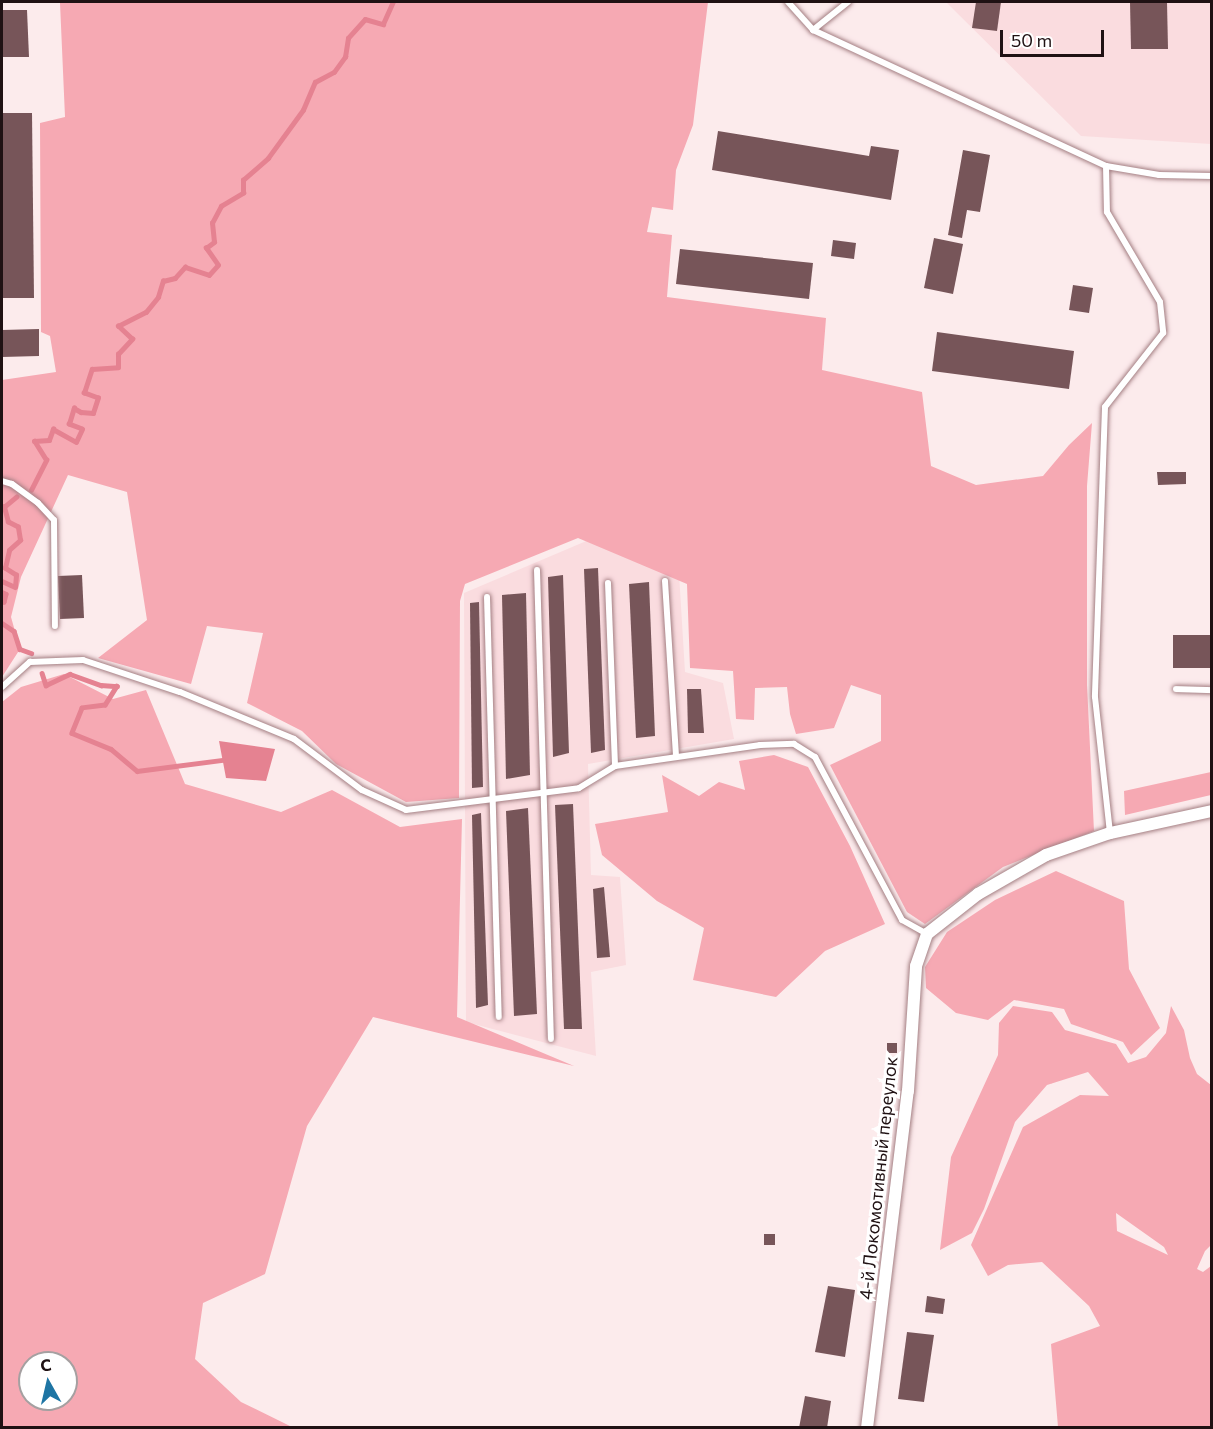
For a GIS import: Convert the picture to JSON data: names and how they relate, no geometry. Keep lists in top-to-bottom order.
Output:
{
  "streets": {
    "street": ["4-й Локомотивный переулок"]
  },
  "scale_bar": "50 m",
  "north": "top"
}
